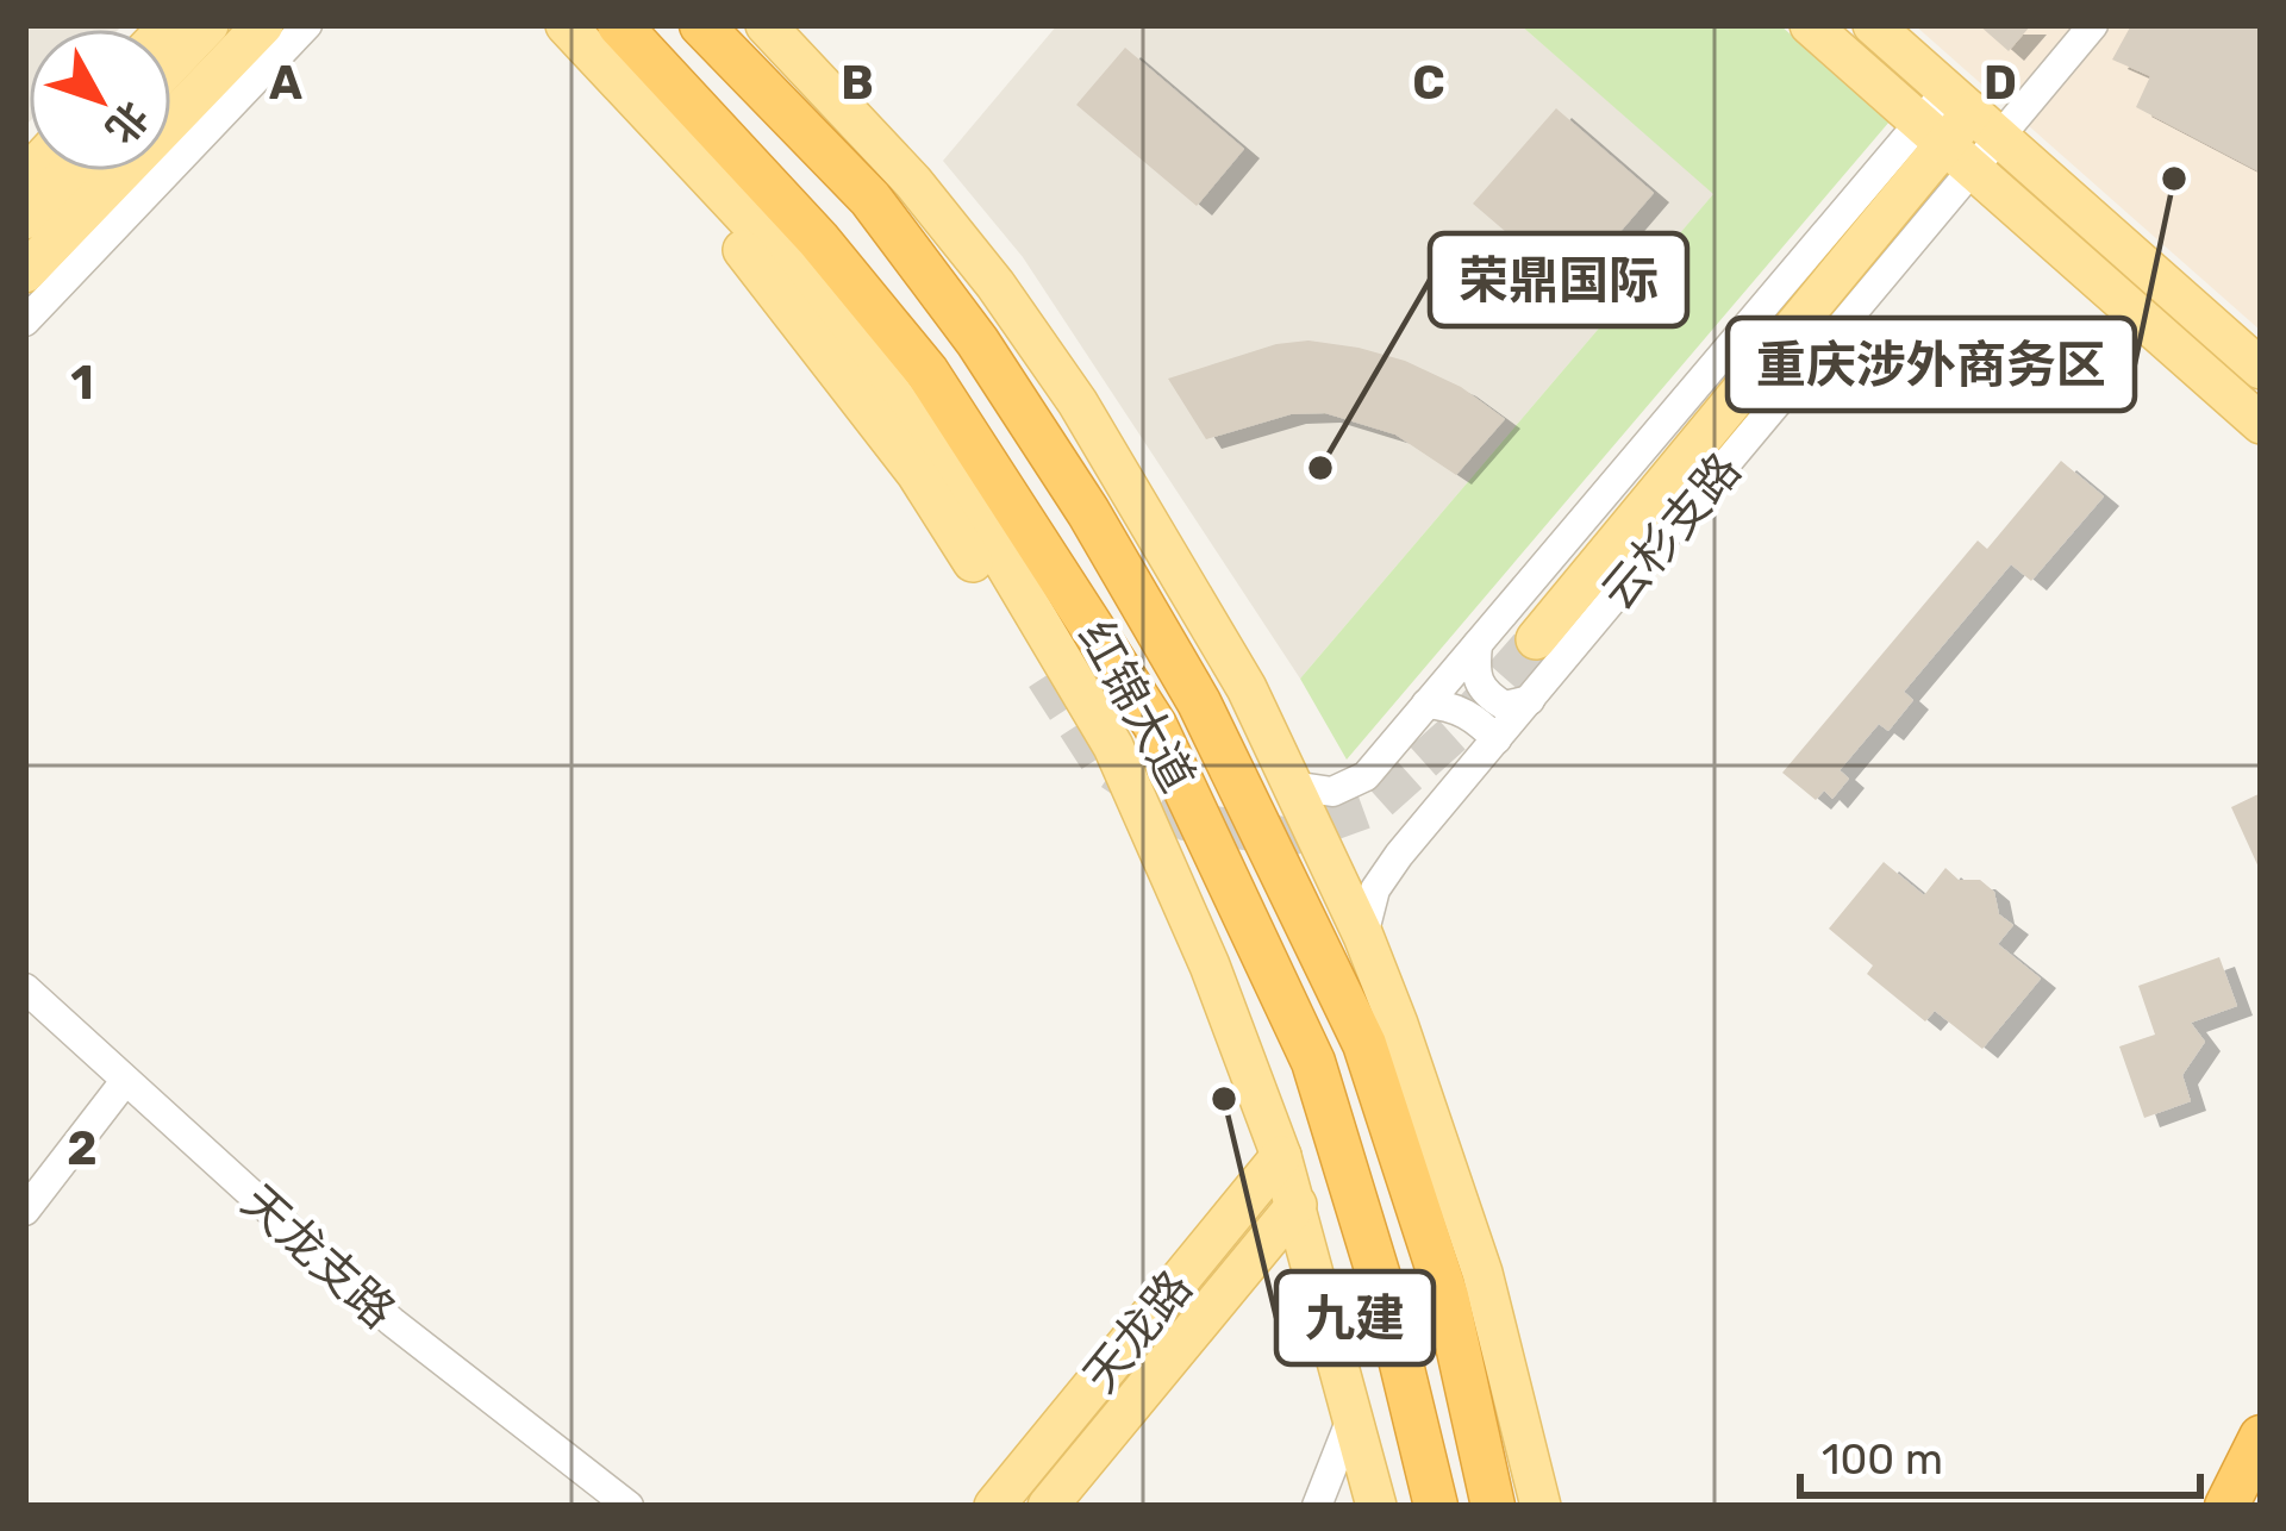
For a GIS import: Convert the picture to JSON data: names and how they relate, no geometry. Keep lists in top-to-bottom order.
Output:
{
  "streets": {
    "highway": ["红锦大道"],
    "main road": ["天龙路"],
    "street": ["云杉支路", "天龙支路"]
  },
  "crossings": [
    ["红锦大道", "天龙路"]
  ],
  "places": ["重庆涉外商务区", "荣鼎国际", "九建"],
  "scale_bar": "100 m",
  "north": "bottom right",
  "grid": {
    "columns": [
      "A",
      "B",
      "C",
      "D"
    ],
    "rows": ["1", "2"]
  }
}
